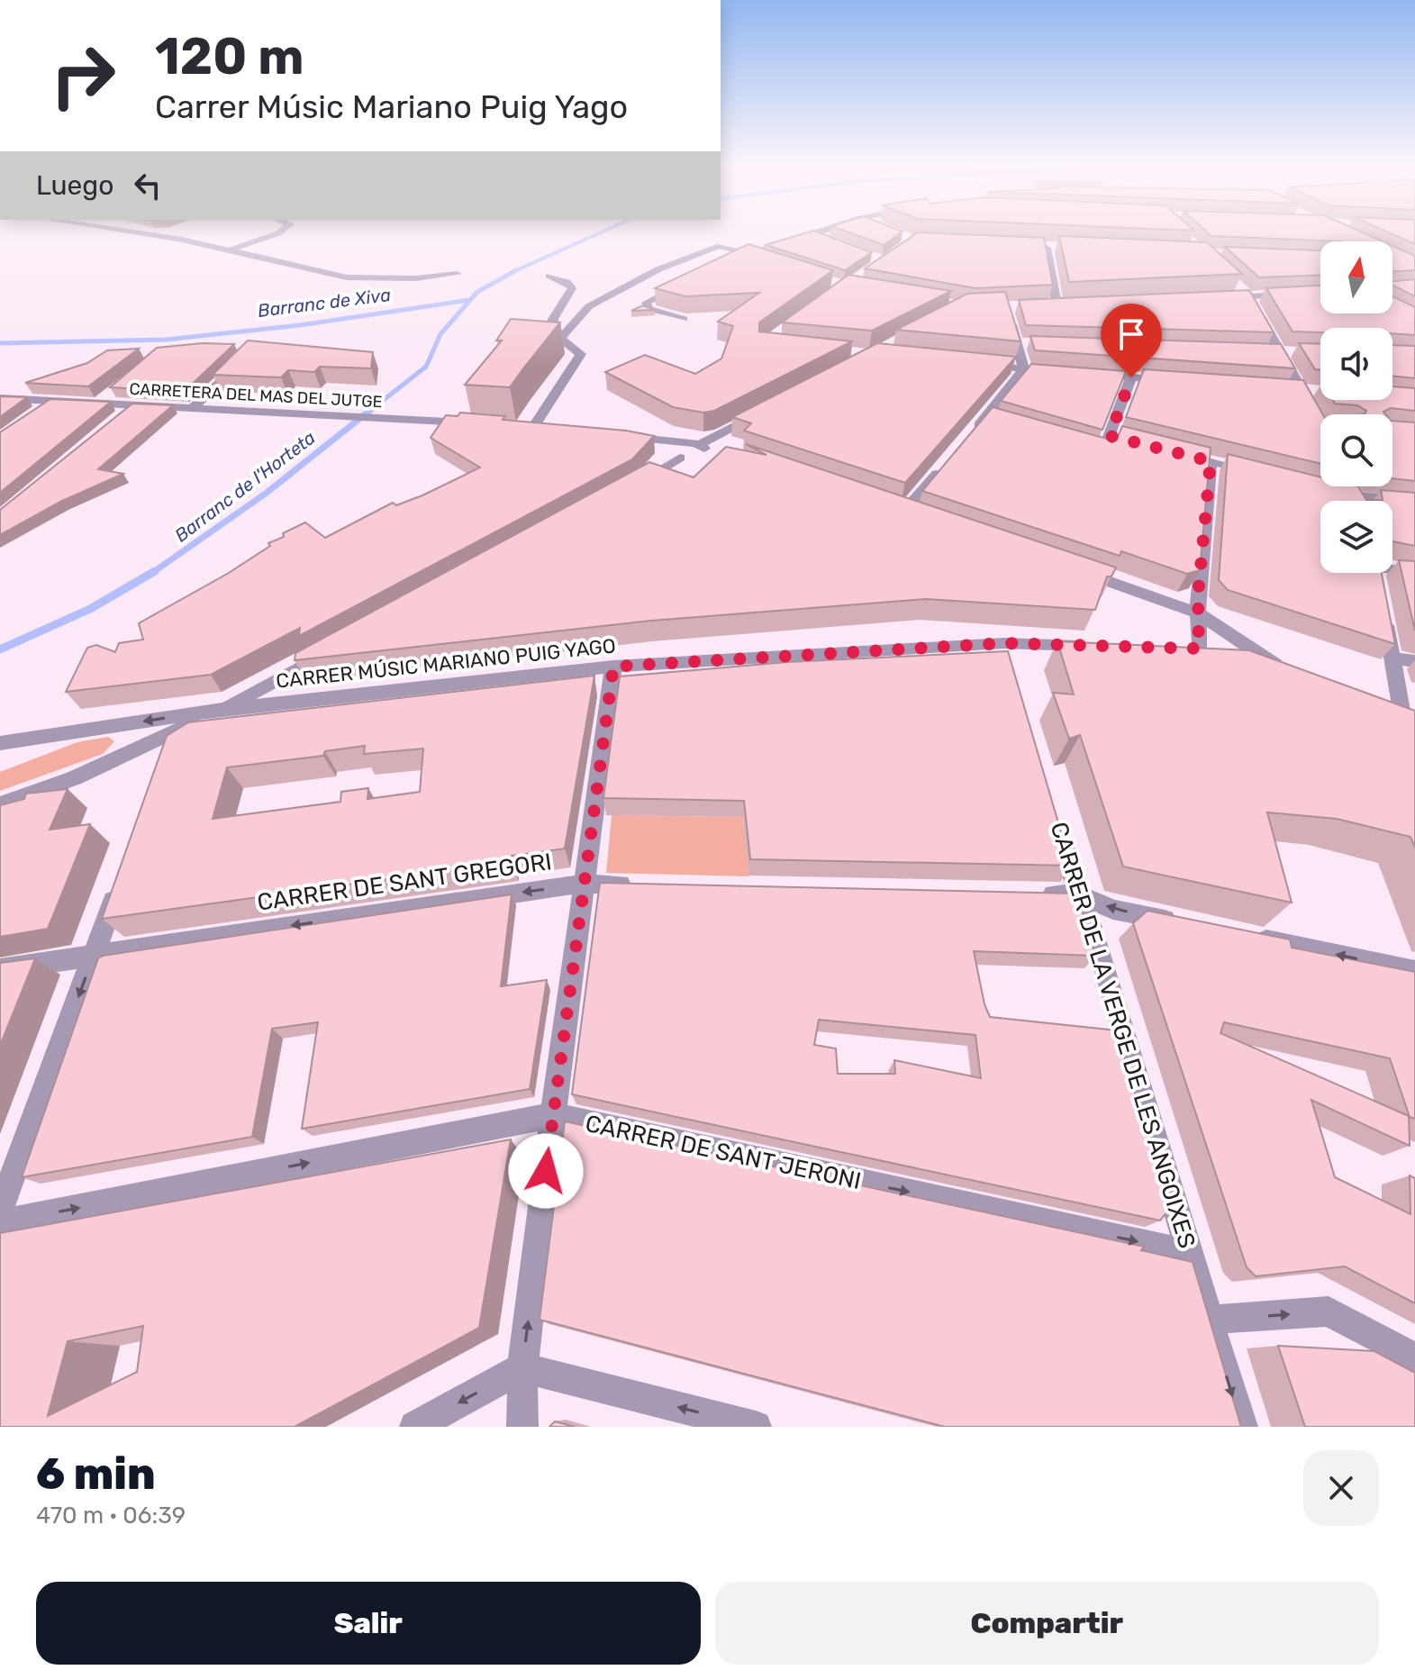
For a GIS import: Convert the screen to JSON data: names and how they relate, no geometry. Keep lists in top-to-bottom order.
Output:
{
  "streets": {
    "street": [
      "CARRETERA DEL MAS DEL JUTGE",
      "CARRER MÚSIC MARIANO PUIG YAGO",
      "CARRER DE SANT GREGORI",
      "CARRER DE LA VERGE DE LES ANGOIXES",
      "CARRER DE SANT JERONI"
    ]
  },
  "crossings": [
    ["CARRER DE LA VERGE DE LES ANGOIXES", "CARRER DE SANT JERONI"]
  ],
  "one_way": ["CARRER DE SANT GREGORI", "CARRER DE SANT JERONI"],
  "water": ["Barranc de Xiva", "Barranc de l'Horteta"],
  "north": "top",
  "page": {
    "turn": ["120 m", "Carrer Músic Mariano Puig Yago"],
    "then": "Luego",
    "heading": ["6 min", "470 m · 06:39"],
    "buttons": ["Salir", "Compartir"]
  }
}
